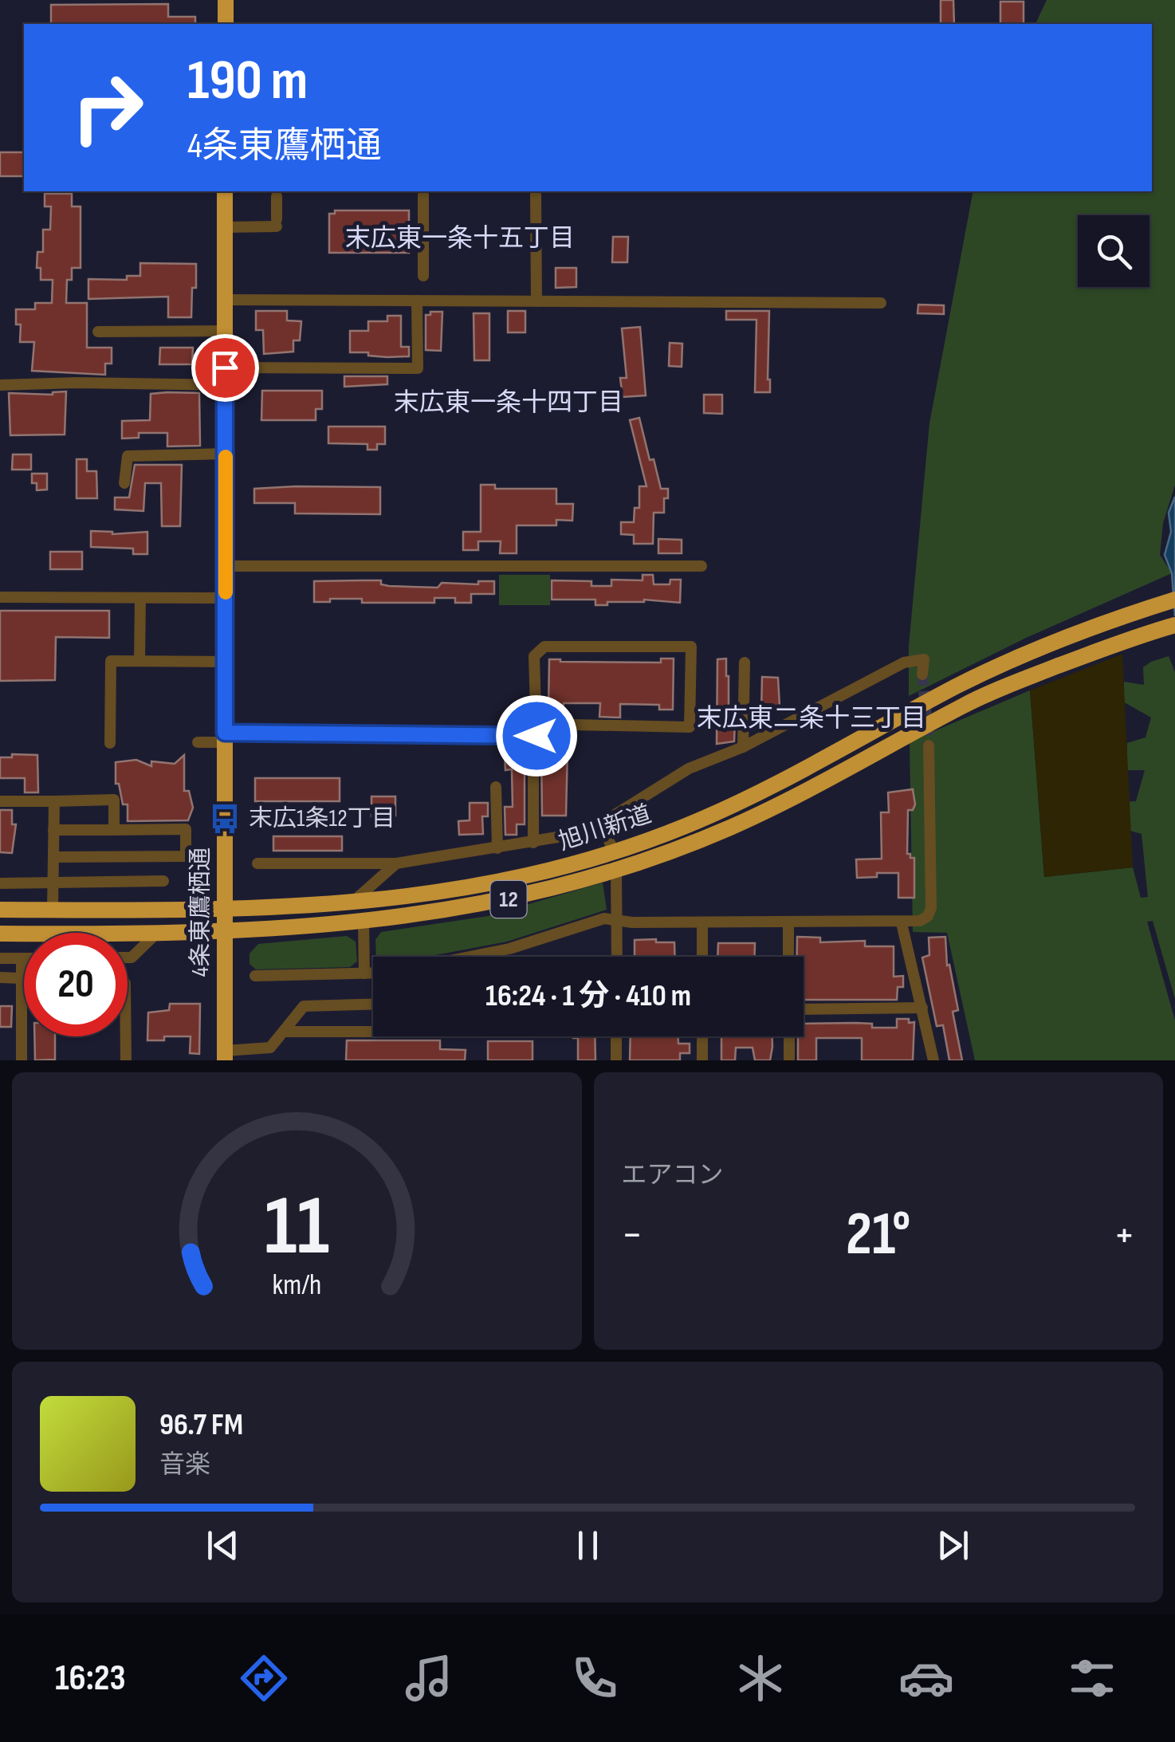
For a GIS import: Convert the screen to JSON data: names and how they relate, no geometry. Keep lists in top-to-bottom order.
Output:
{
  "streets": {
    "highway": ["旭川新道", "12", "4条東鷹栖通"]
  },
  "crossings": [
    ["旭川新道", "4条東鷹栖通"]
  ],
  "districts": ["末広東一条十五丁目", "末広東一条十四丁目", "末広東二条十三丁目"],
  "places": {
    "bus stop": ["末広1条12丁目"]
  },
  "page": {
    "turn": ["190 m", "4条東鷹栖通"],
    "limit": "20",
    "trip": "16:24 · 1 分 · 410 m",
    "tile": "エアコン",
    "heat": ["−", "21°", "+"],
    "song": ["96.7 FM", "音楽"],
    "tabs": "16:23",
    "gauge": ["11", "km/h"]
  }
}
